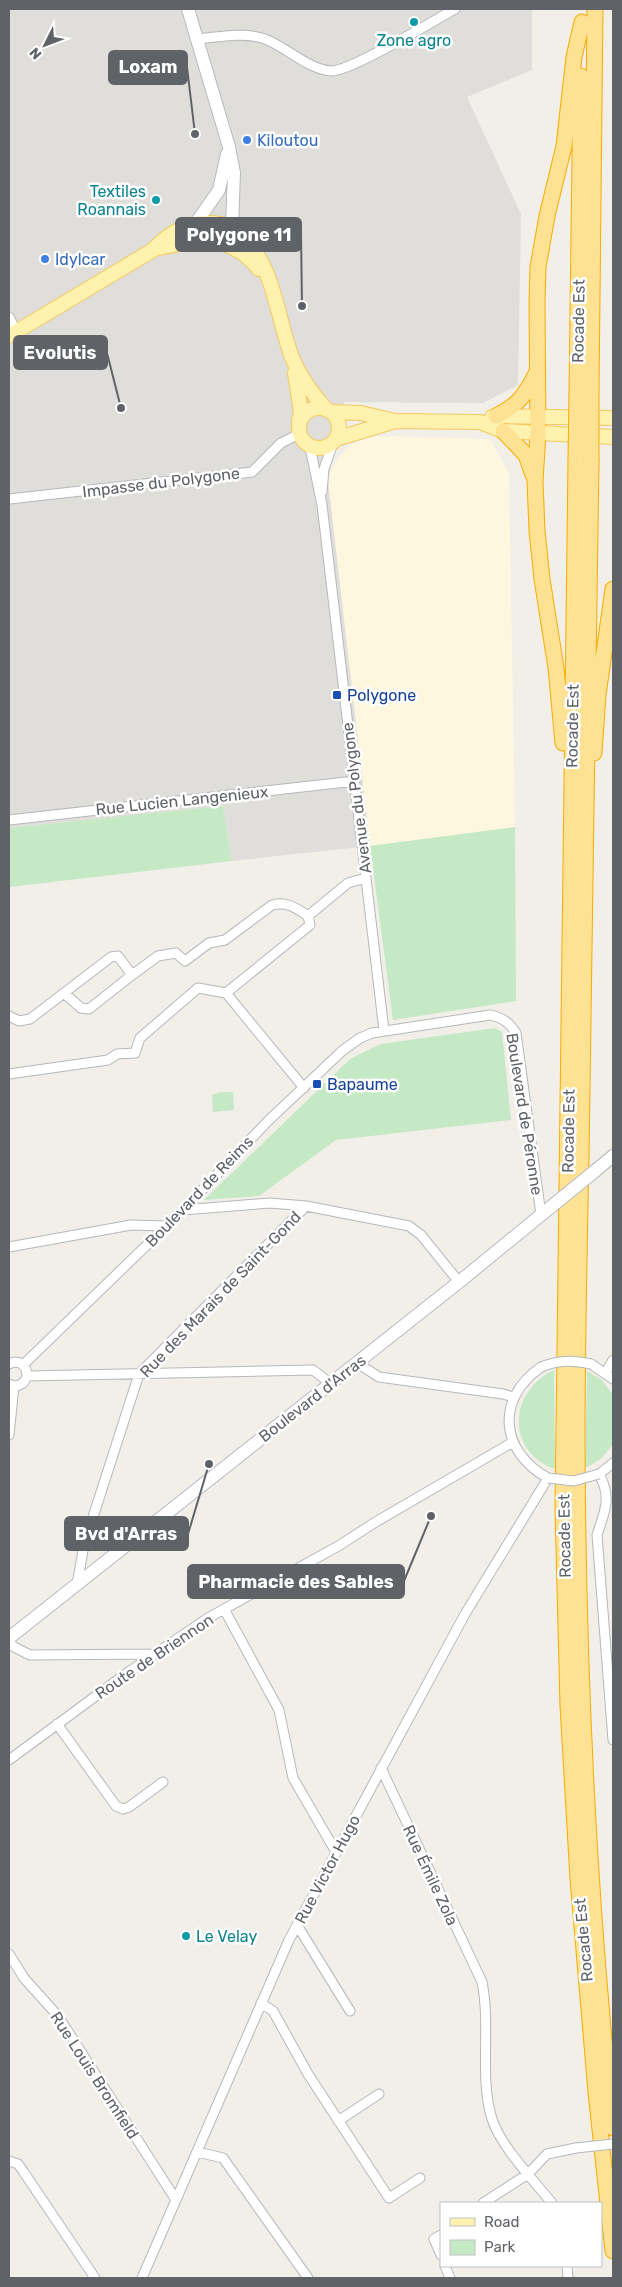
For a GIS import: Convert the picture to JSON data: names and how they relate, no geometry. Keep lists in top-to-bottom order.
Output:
{
  "streets": {
    "highway": ["Rocade Est"],
    "main road": ["Boulevard d'Arras"],
    "street": [
      "Impasse du Polygone",
      "Avenue du Polygone",
      "Rue Lucien Langenieux",
      "Boulevard de Péronne",
      "Boulevard de Reims",
      "Rue des Marais de Saint-Gond",
      "Route de Briennon",
      "Rue Victor Hugo",
      "Rue Émile Zola",
      "Rue Louis Bromfield"
    ]
  },
  "crossings": [
    ["Impasse du Polygone", "Avenue du Polygone"],
    ["Avenue du Polygone", "Rue Lucien Langenieux"],
    ["Avenue du Polygone", "Boulevard de Reims"],
    ["Boulevard de Péronne", "Boulevard de Reims"],
    ["Boulevard de Péronne", "Boulevard d'Arras"],
    ["Rue des Marais de Saint-Gond", "Boulevard d'Arras"],
    ["Rue Victor Hugo", "Rue Émile Zola"],
    ["Rue Victor Hugo", "Rue Louis Bromfield"]
  ],
  "places": {
    "other": [
      "Zone agro",
      "Loxam",
      "Kiloutou",
      "Textiles Roannais",
      "Idylcar",
      "Polygone 11",
      "Evolutis",
      "Bvd d'Arras",
      "Pharmacie des Sables",
      "Le Velay"
    ],
    "transit": ["Polygone", "Bapaume"]
  },
  "legend": ["Road", "Park"],
  "north": "bottom left"
}
